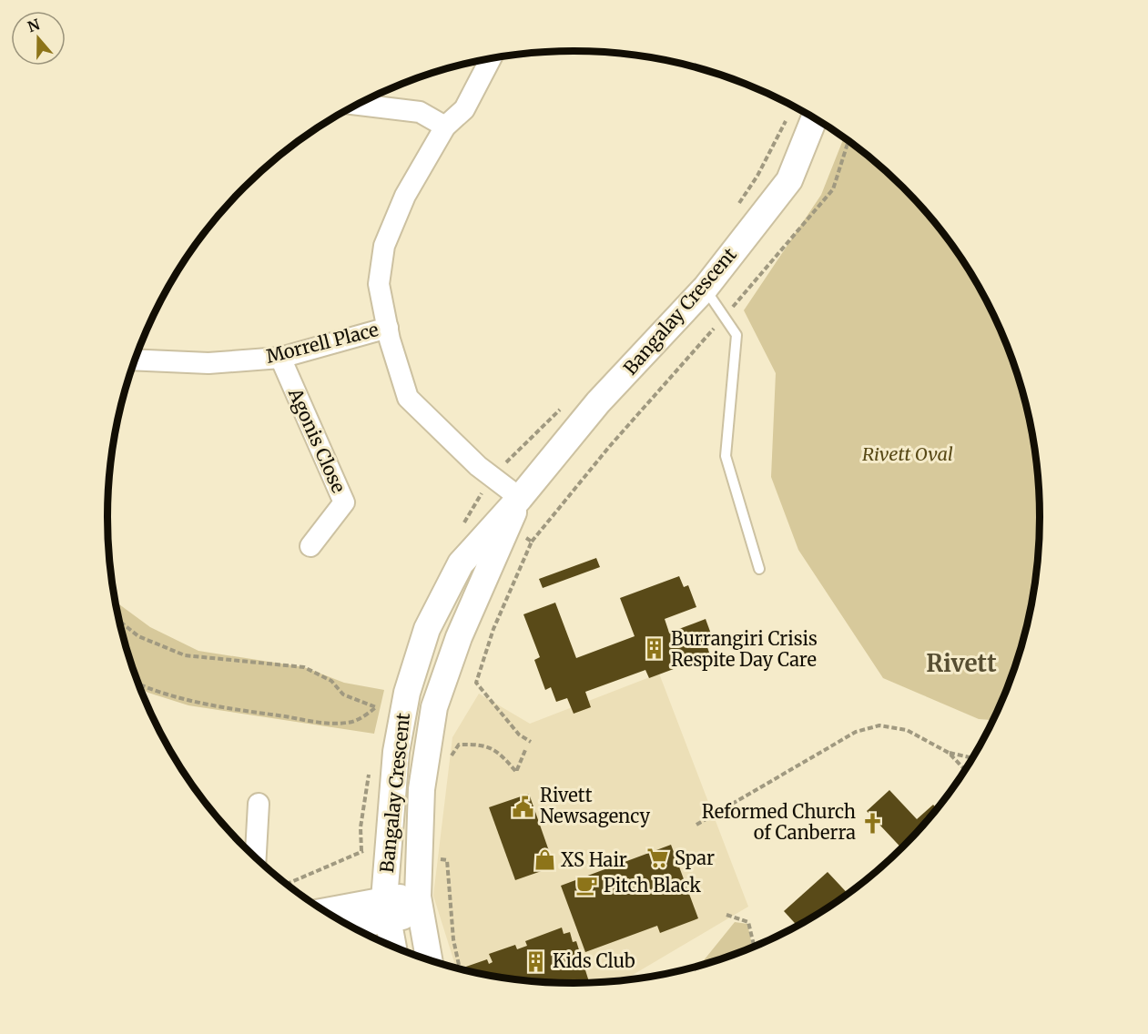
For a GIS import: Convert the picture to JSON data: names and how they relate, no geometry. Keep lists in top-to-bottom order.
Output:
{
  "streets": {
    "street": ["Bangalay Crescent", "Morrell Place", "Agonis Close"]
  },
  "crossings": [
    ["Morrell Place", "Agonis Close"]
  ],
  "districts": ["Rivett"],
  "parks": ["Rivett Oval"],
  "places": {
    "building": ["Burrangiri Crisis Respite Day Care", "Kids Club"],
    "public building": ["Rivett Newsagency"],
    "church": ["Reformed Church of Canberra"],
    "supermarket": ["Spar"],
    "shop": ["XS Hair"],
    "cafe": ["Pitch Black"]
  },
  "north": "top"
}
